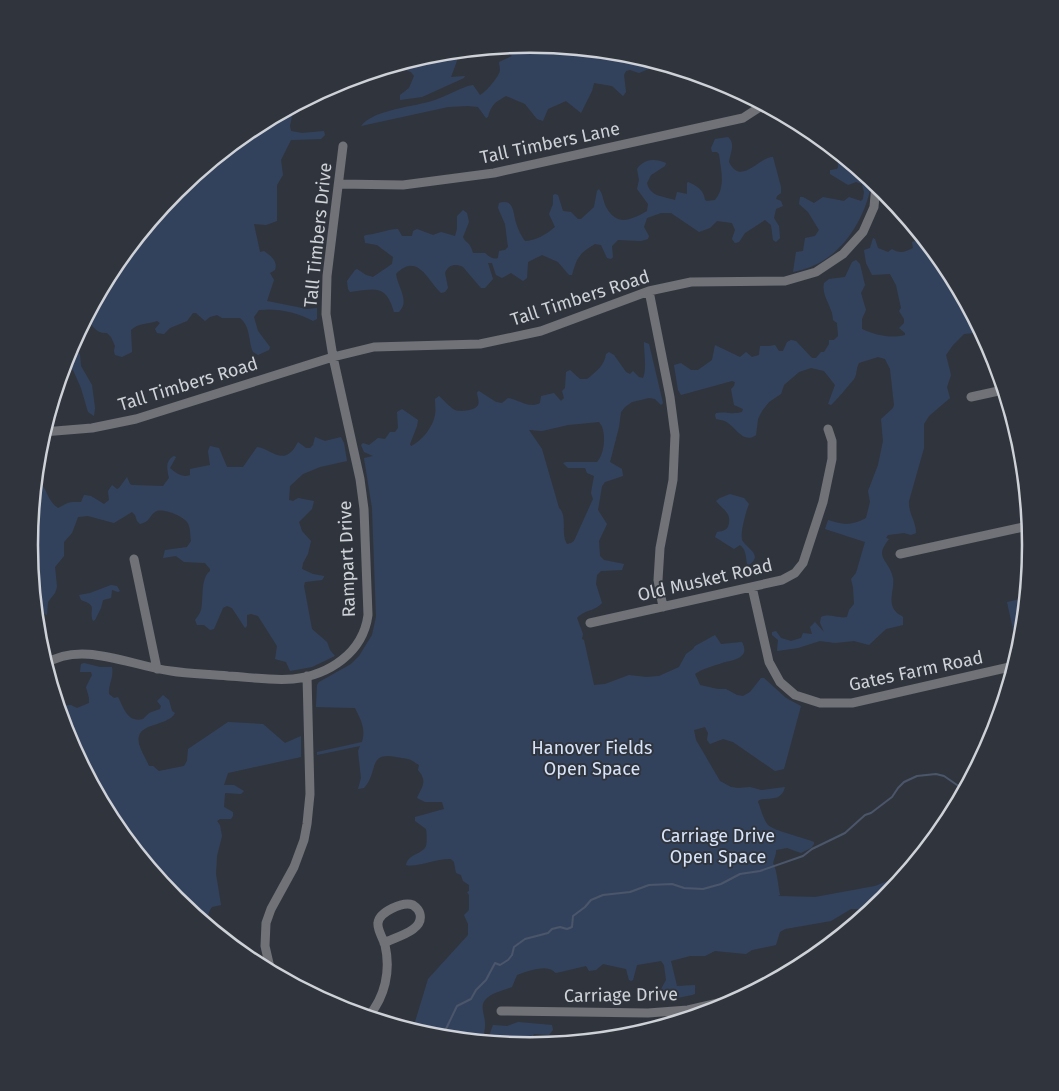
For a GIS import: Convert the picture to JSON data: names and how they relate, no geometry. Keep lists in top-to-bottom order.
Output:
{
  "streets": {
    "street": [
      "Tall Timbers Lane",
      "Tall Timbers Drive",
      "Tall Timbers Road",
      "Rampart Drive",
      "Old Musket Road",
      "Gates Farm Road",
      "Carriage Drive"
    ]
  },
  "crossings": [
    ["Tall Timbers Lane", "Tall Timbers Drive"],
    ["Tall Timbers Drive", "Tall Timbers Road"],
    ["Tall Timbers Drive", "Rampart Drive"],
    ["Tall Timbers Road", "Rampart Drive"],
    ["Old Musket Road", "Gates Farm Road"]
  ],
  "parks": ["Hanover Fields Open Space", "Carriage Drive Open Space"]
}
